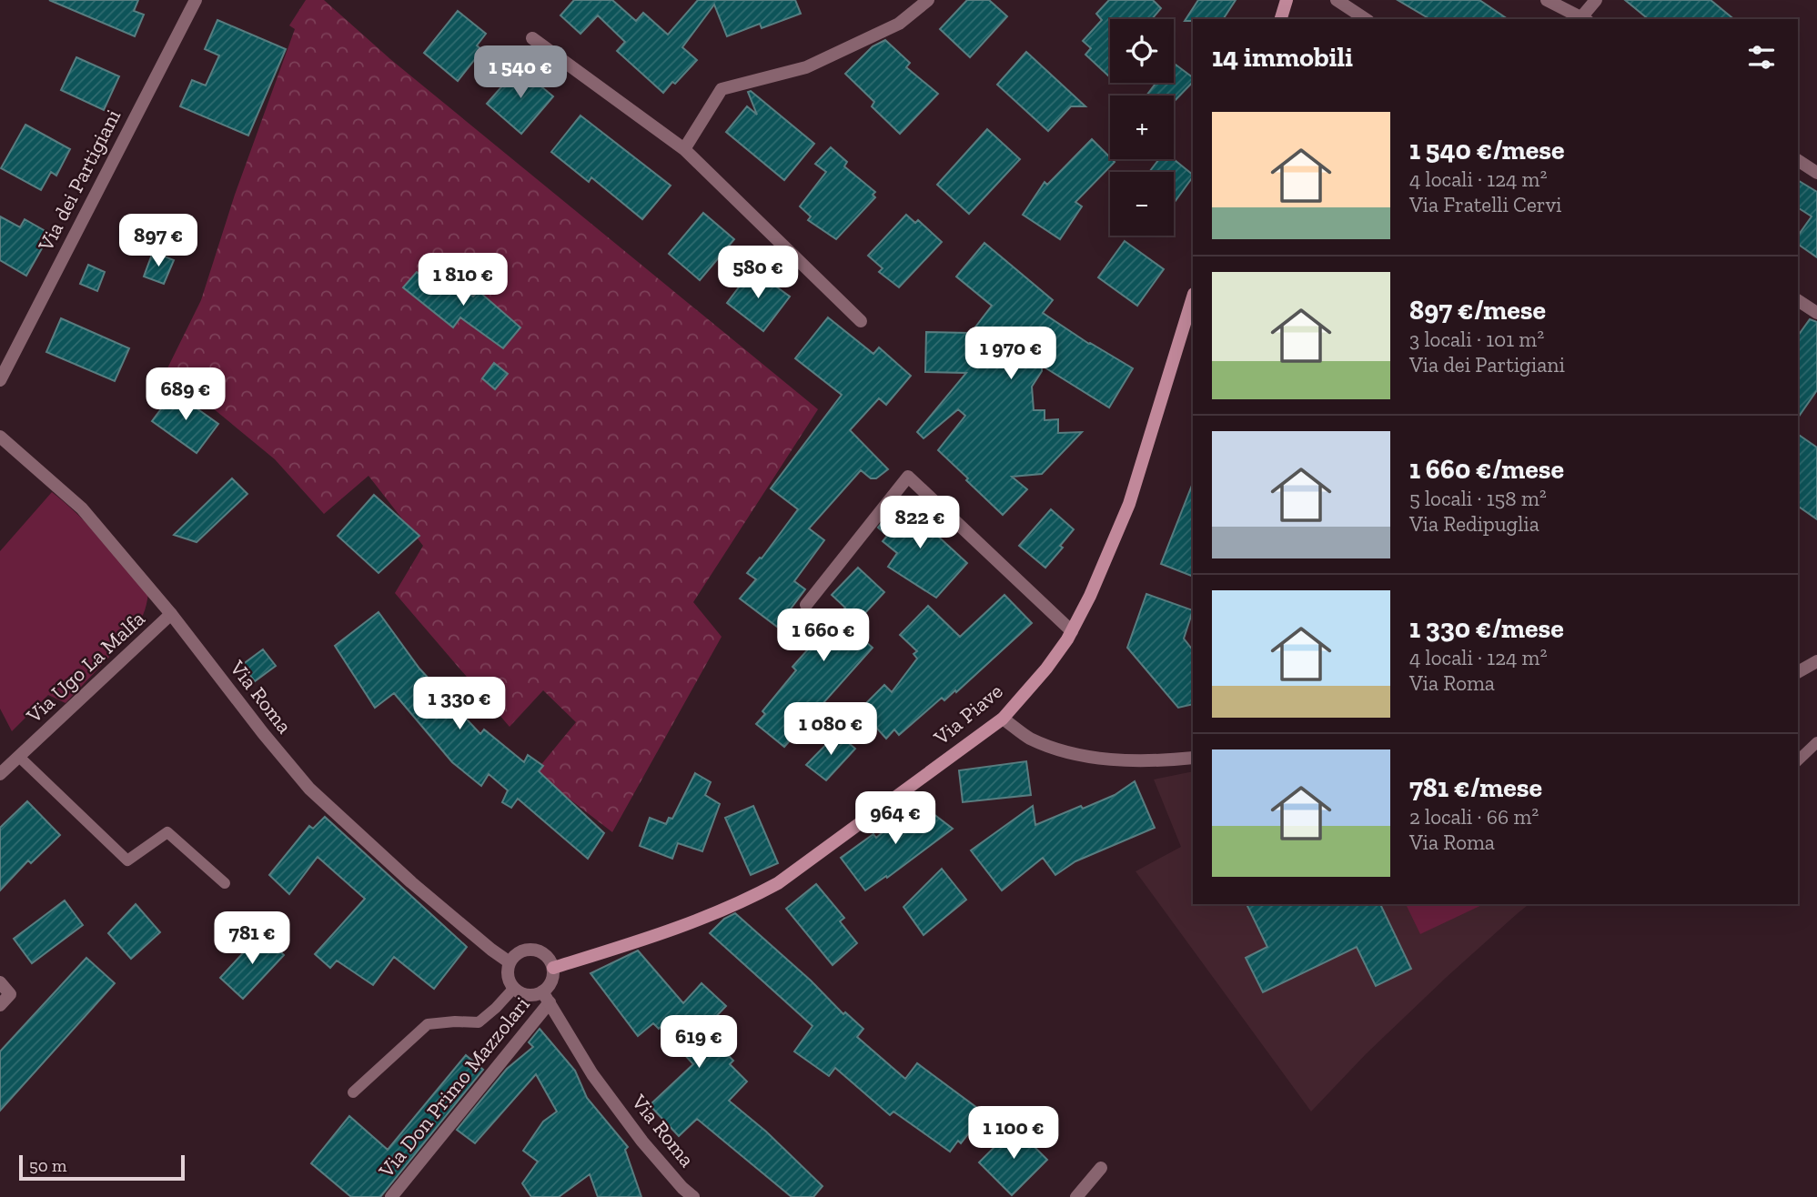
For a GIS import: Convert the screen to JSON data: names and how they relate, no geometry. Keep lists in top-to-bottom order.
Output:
{
  "streets": {
    "main road": ["Via Piave"],
    "street": [
      "Via dei Partigiani",
      "Via Ugo La Malfa",
      "Via Roma",
      "Via Don Primo Mazzolari"
    ]
  },
  "crossings": [
    ["Via Ugo La Malfa", "Via Roma"],
    ["Via Roma", "Via Piave"],
    ["Via Roma", "Via Don Primo Mazzolari"],
    ["Via Piave", "Via Don Primo Mazzolari"]
  ],
  "scale_bar": "50 m",
  "page": {
    "map_buttons": ["+", "−"],
    "heading": "14 immobili",
    "price": [
      "1 540 €",
      "897 €",
      "580 €",
      "1 810 €",
      "1 970 €",
      "689 €",
      "822 €",
      "1 660 €",
      "1 330 €",
      "1 080 €",
      "964 €",
      "781 €",
      "619 €",
      "1 100 €"
    ],
    "list": [
      {
        "name": "1 540 €/mese",
        "note": "4 locali · 124 m² · Via Fratelli Cervi"
      },
      {
        "name": "897 €/mese",
        "note": "3 locali · 101 m² · Via dei Partigiani"
      },
      {
        "name": "1 660 €/mese",
        "note": "5 locali · 158 m² · Via Redipuglia"
      },
      {
        "name": "1 330 €/mese",
        "note": "4 locali · 124 m² · Via Roma"
      },
      {
        "name": "781 €/mese",
        "note": "2 locali · 66 m² · Via Roma"
      }
    ],
    "scale": "50 m"
  }
}
